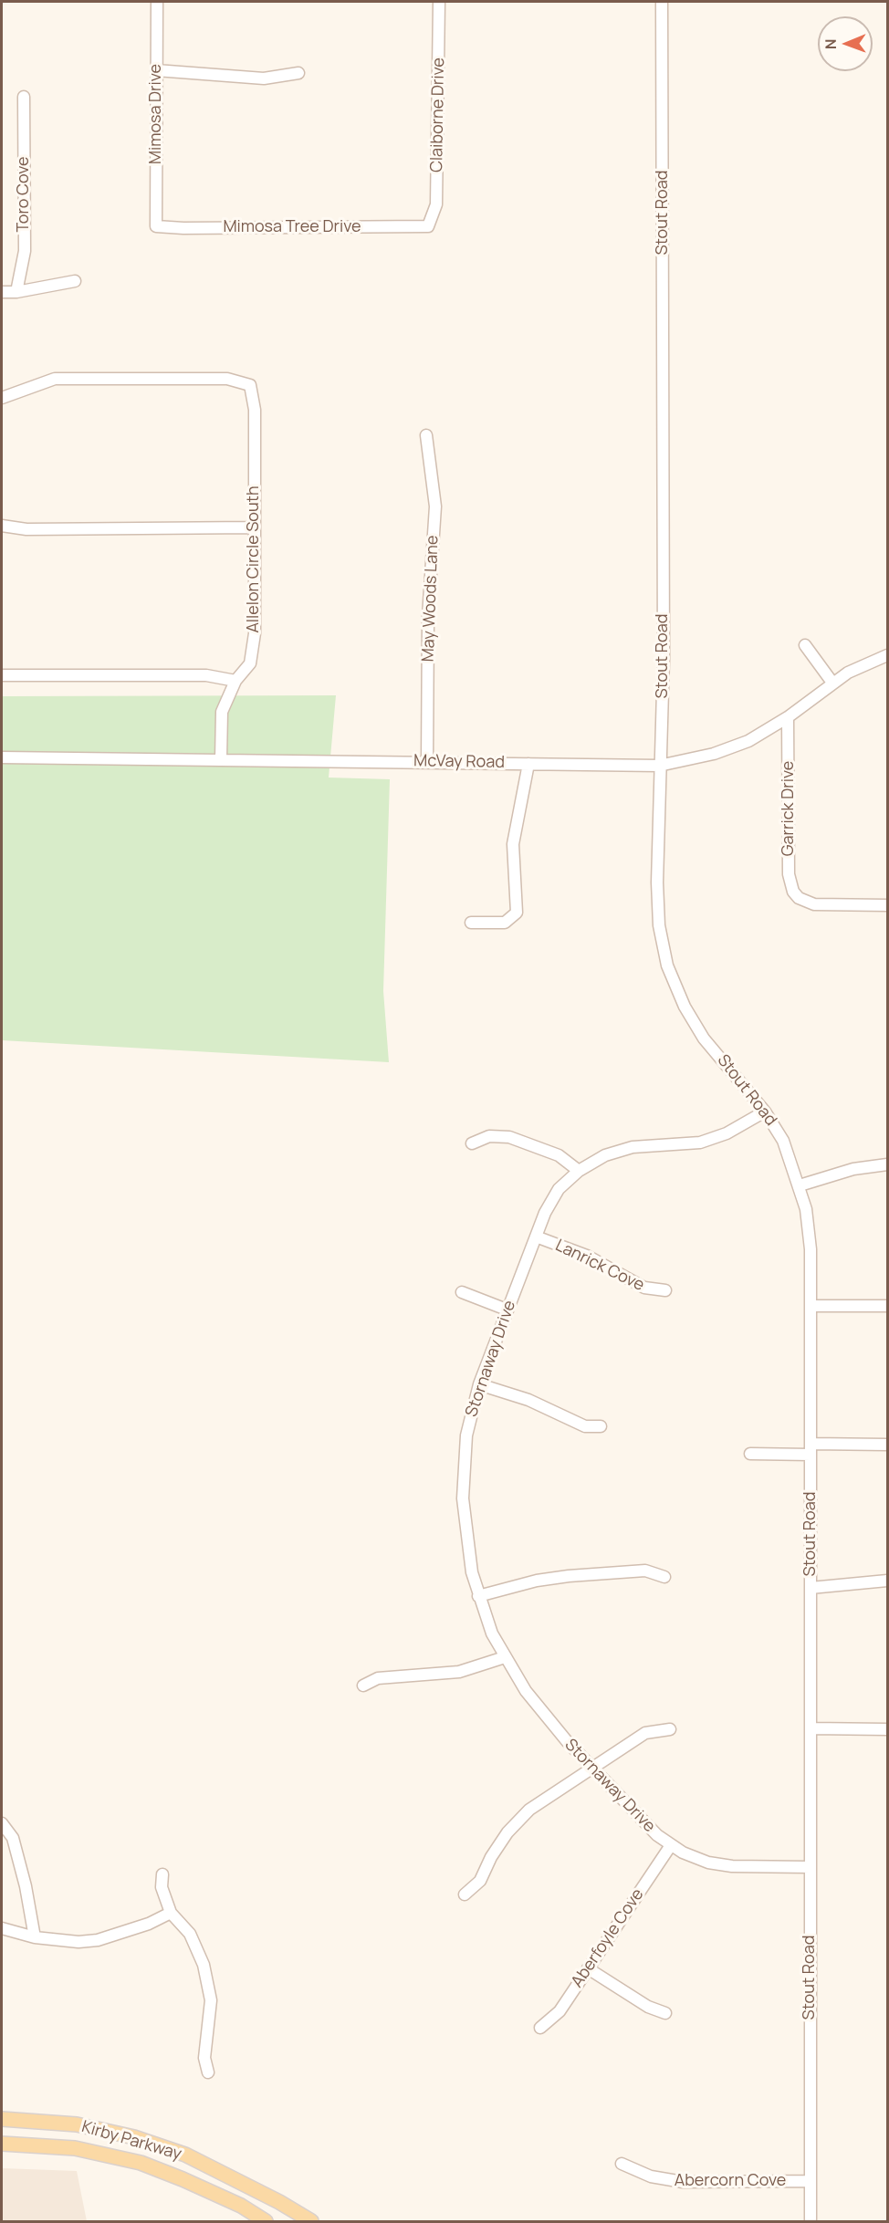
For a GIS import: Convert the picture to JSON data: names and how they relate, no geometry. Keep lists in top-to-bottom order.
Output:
{
  "streets": {
    "main road": ["Kirby Parkway"],
    "street": [
      "Mimosa Drive",
      "Claiborne Drive",
      "Toro Cove",
      "Stout Road",
      "Mimosa Tree Drive",
      "Allelon Circle South",
      "May Woods Lane",
      "McVay Road",
      "Garrick Drive",
      "Lanrick Cove",
      "Stornaway Drive",
      "Aberfoyle Cove",
      "Abercorn Cove"
    ]
  },
  "crossings": [
    ["Mimosa Drive", "Mimosa Tree Drive"],
    ["Claiborne Drive", "Mimosa Tree Drive"],
    ["Stout Road", "McVay Road"],
    ["Stout Road", "Stornaway Drive"],
    ["Stout Road", "Abercorn Cove"],
    ["Allelon Circle South", "McVay Road"],
    ["May Woods Lane", "McVay Road"],
    ["McVay Road", "Garrick Drive"],
    ["Lanrick Cove", "Stornaway Drive"],
    ["Stornaway Drive", "Aberfoyle Cove"]
  ],
  "north": "left"
}
